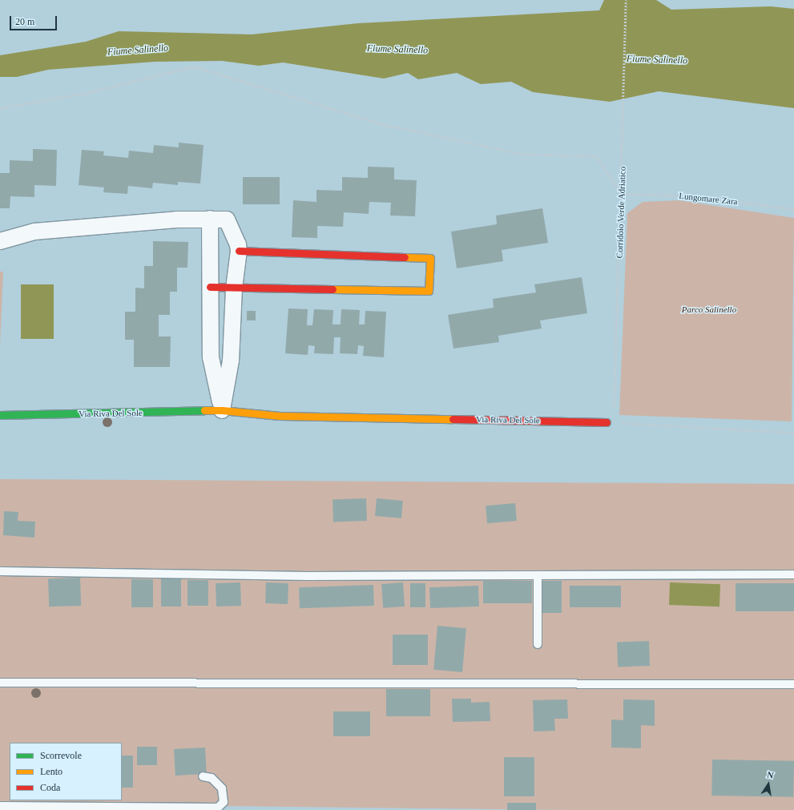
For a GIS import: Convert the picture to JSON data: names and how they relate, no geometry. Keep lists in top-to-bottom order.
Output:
{
  "streets": {
    "street": ["Via Riva Del Sole"],
    "path": ["Lungomare Zara", "Corridoio Verde Adriatico"]
  },
  "crossings": [
    ["Lungomare Zara", "Corridoio Verde Adriatico"],
    ["Corridoio Verde Adriatico", "Via Riva Del Sole"]
  ],
  "water": ["Fiume Salinello"],
  "parks": ["Parco Salinello"],
  "legend": ["Scorrevole", "Lento", "Coda"],
  "scale_bar": "20 m",
  "north": "top"
}
